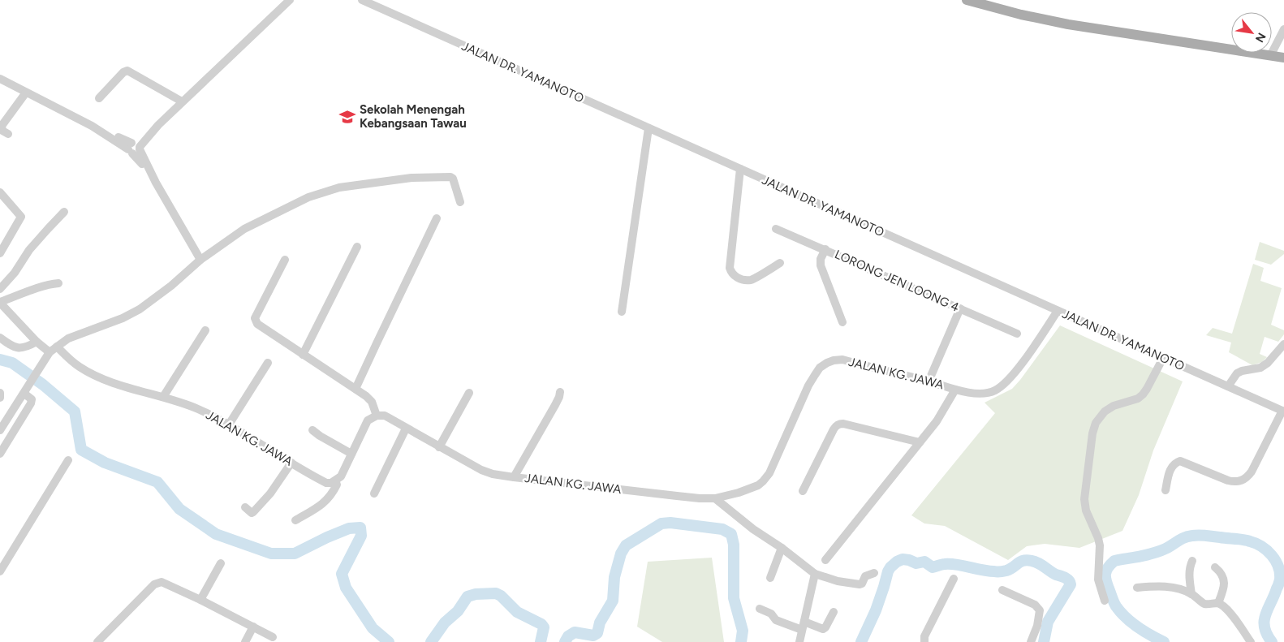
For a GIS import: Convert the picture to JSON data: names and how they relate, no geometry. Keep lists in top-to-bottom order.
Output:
{
  "streets": {
    "street": ["JALAN DR. YAMANOTO", "LORONG JEN LOONG 4", "JALAN KG. JAWA"]
  },
  "crossings": [
    ["JALAN DR. YAMANOTO", "JALAN KG. JAWA"]
  ],
  "places": {
    "school or university": ["Sekolah Menengah Kebangsaan Tawau"]
  },
  "north": "bottom right"
}
